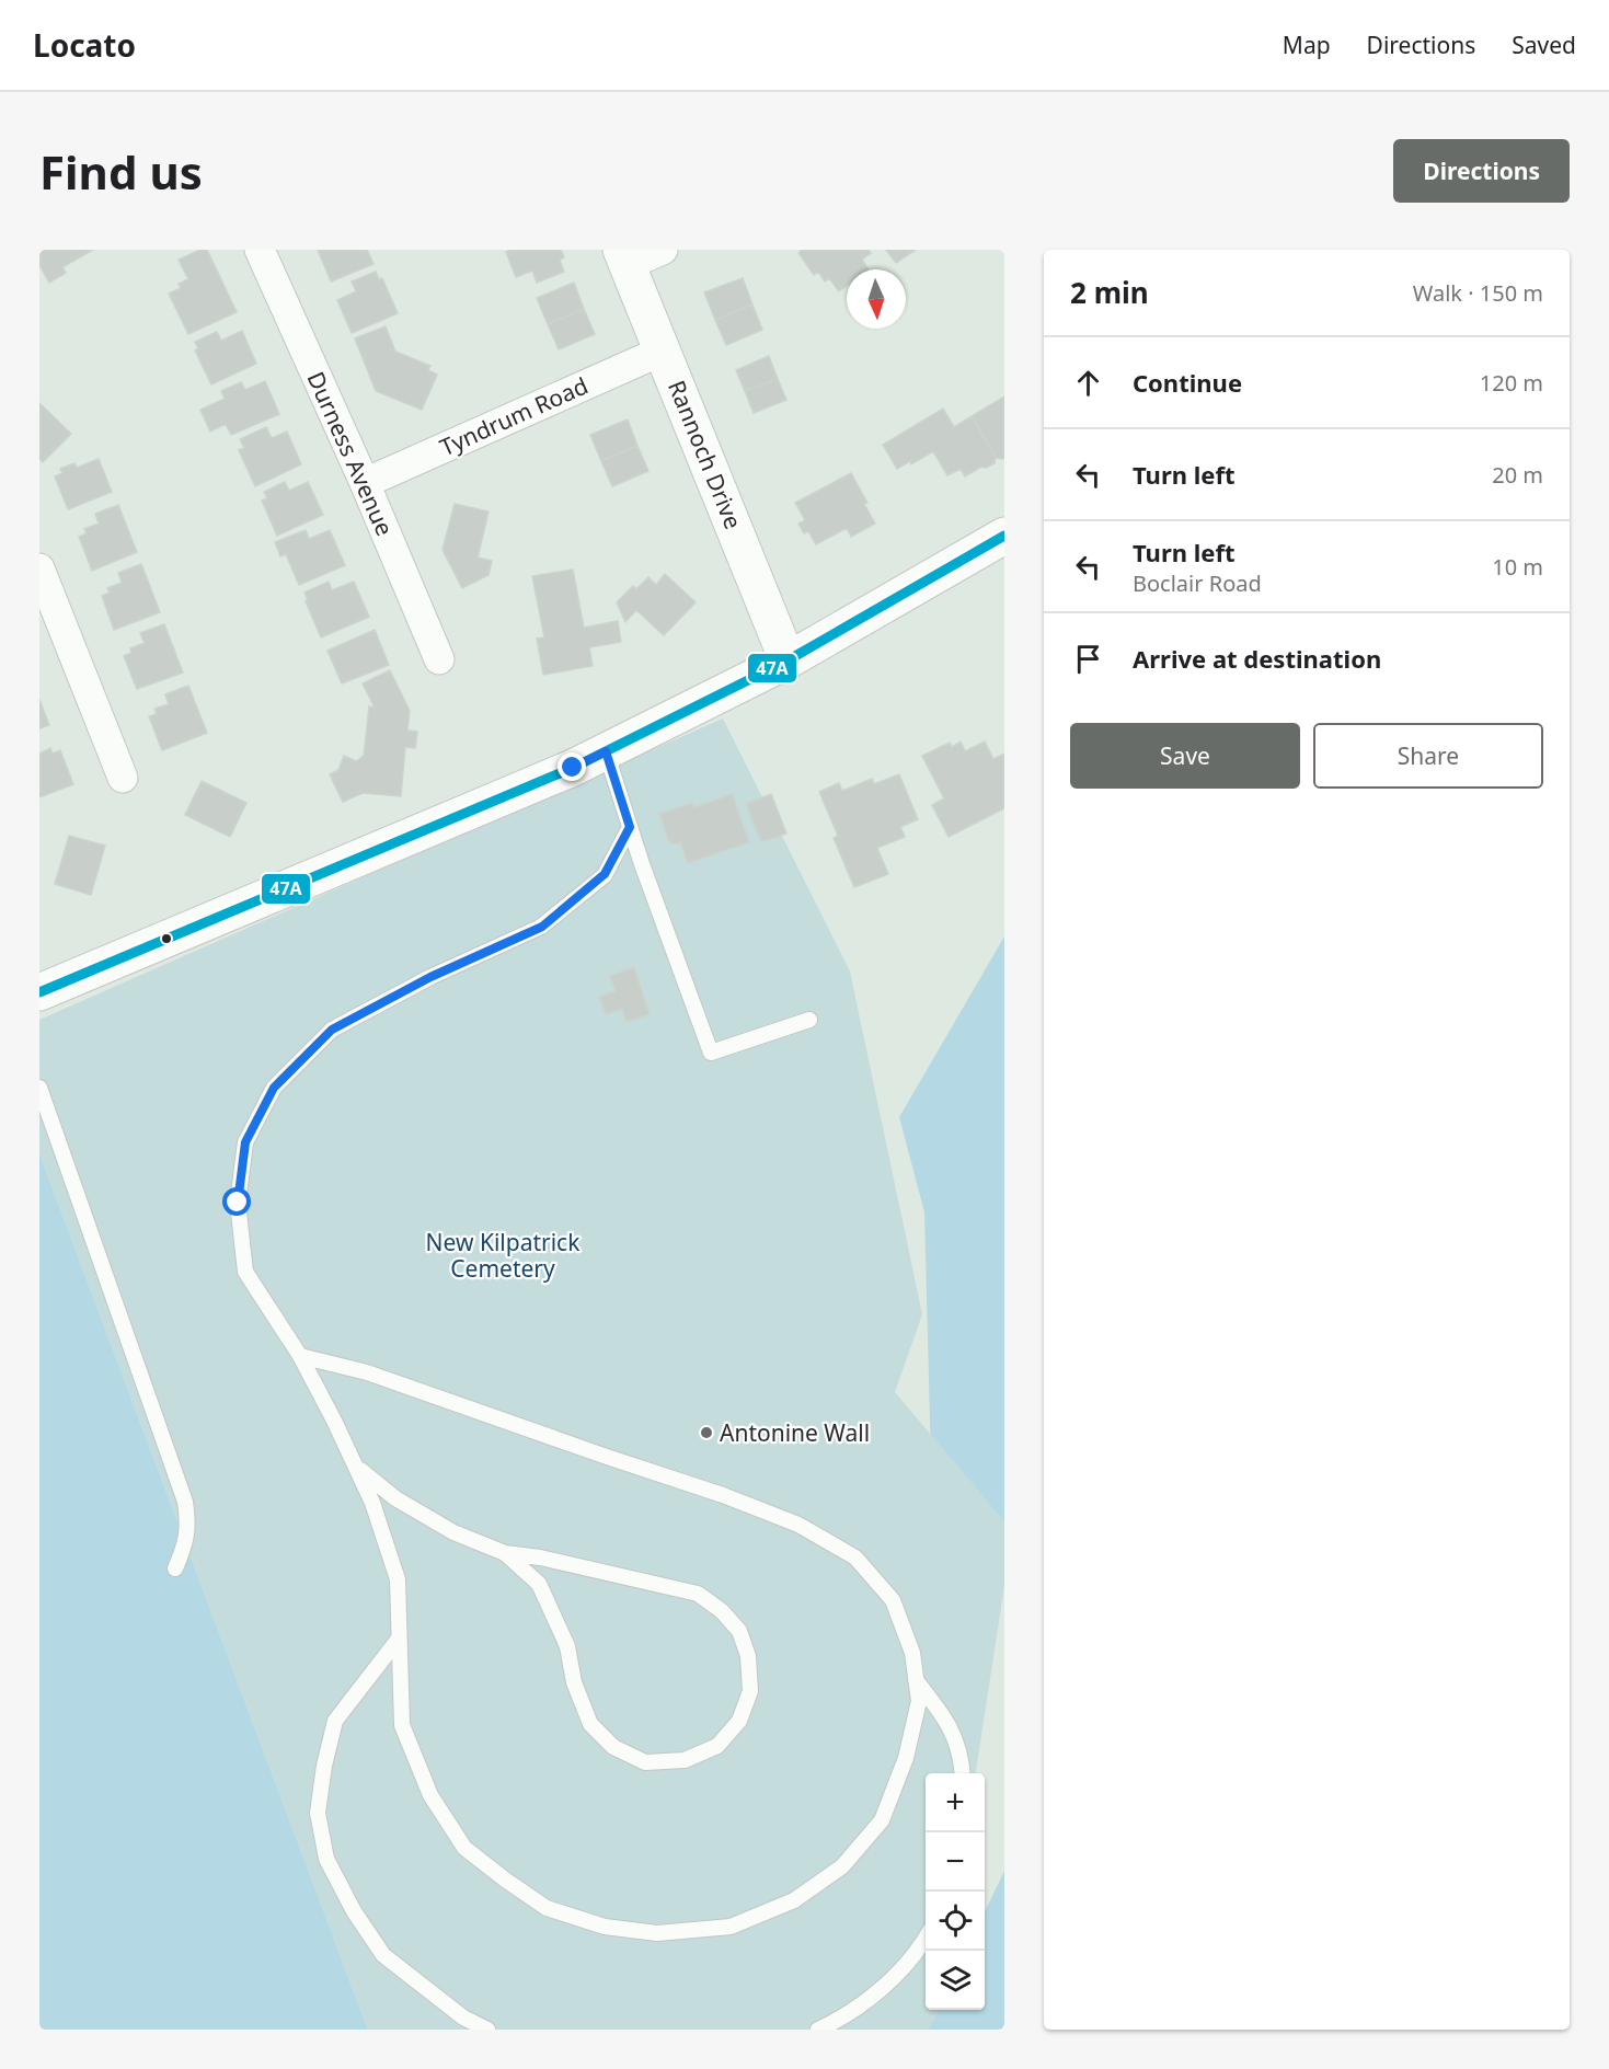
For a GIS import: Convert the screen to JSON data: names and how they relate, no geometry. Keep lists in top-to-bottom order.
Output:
{
  "streets": {
    "main road": ["Rannoch Drive"],
    "street": ["Tyndrum Road", "Durness Avenue"]
  },
  "crossings": [
    ["Tyndrum Road", "Durness Avenue"],
    ["Tyndrum Road", "Rannoch Drive"]
  ],
  "parks": ["New Kilpatrick Cemetery"],
  "places": ["Antonine Wall"],
  "lines": ["transit line 47A"],
  "north": "bottom",
  "page": {
    "header": "Locato",
    "nav": ["Map", "Directions", "Saved"],
    "buttons": [
      "Directions",
      ["Save", "Share"]
    ],
    "title": "Find us",
    "heading": ["2 min", "Walk · 150 m"],
    "list": [
      ["Continue", "120 m"],
      ["Turn left", "20 m"],
      ["Turn left", "Boclair Road", "10 m"],
      "Arrive at destination"
    ],
    "map_buttons": ["+", "−"]
  }
}
